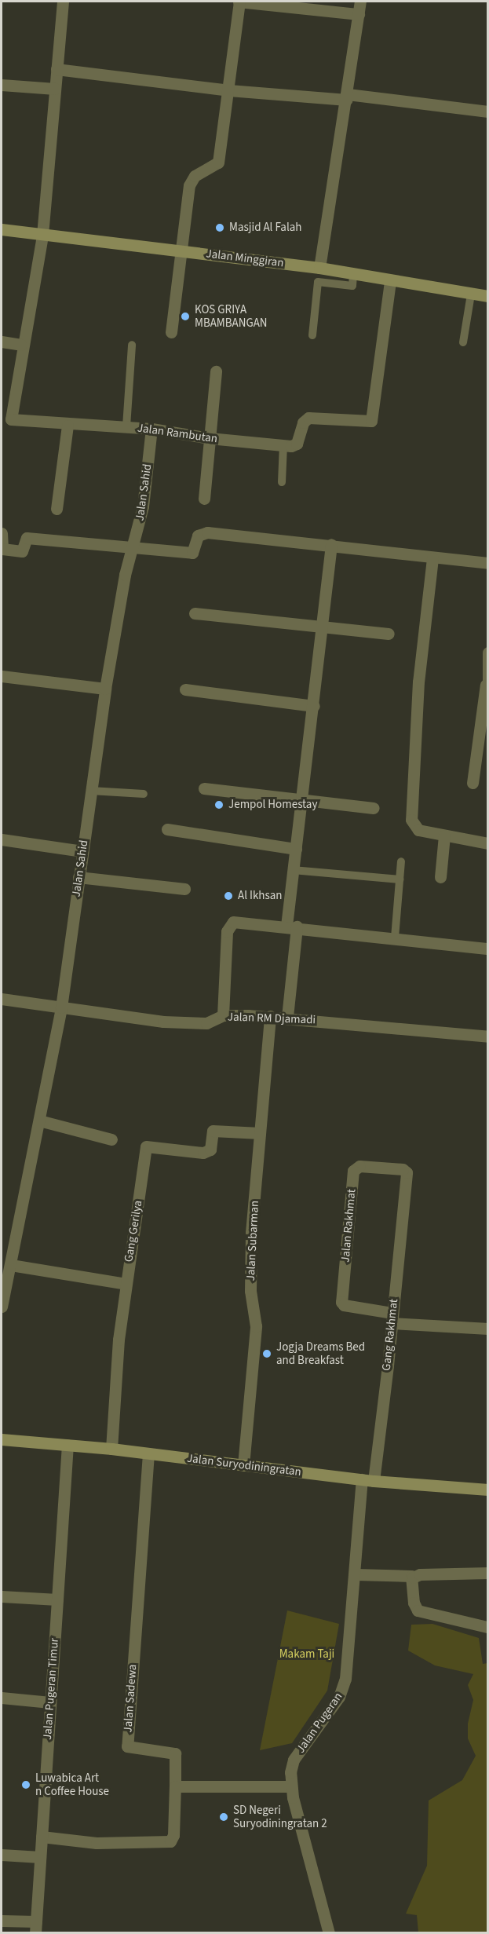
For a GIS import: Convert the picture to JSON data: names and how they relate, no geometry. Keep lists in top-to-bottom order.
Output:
{
  "streets": {
    "street": [
      "Jalan Minggiran",
      "Jalan Rambutan",
      "Jalan Sahid",
      "Jalan RM Djamadi",
      "Jalan Rakhmat",
      "Gang Gerilya",
      "Jalan Subarman",
      "Gang Rakhmat",
      "Jalan Suryodiningratan",
      "Jalan Pugeran Timur",
      "Jalan Sadewa",
      "Jalan Pugeran"
    ]
  },
  "crossings": [
    ["Jalan Minggiran", "Jalan Rambutan"],
    ["Jalan Rambutan", "Jalan Sahid"],
    ["Jalan Sahid", "Jalan RM Djamadi"],
    ["Jalan RM Djamadi", "Jalan Subarman"],
    ["Jalan Rakhmat", "Gang Rakhmat"],
    ["Gang Gerilya", "Jalan Subarman"],
    ["Gang Gerilya", "Jalan Suryodiningratan"],
    ["Jalan Subarman", "Jalan Suryodiningratan"],
    ["Gang Rakhmat", "Jalan Suryodiningratan"],
    ["Gang Rakhmat", "Jalan Pugeran"],
    ["Jalan Suryodiningratan", "Jalan Pugeran Timur"],
    ["Jalan Suryodiningratan", "Jalan Sadewa"],
    ["Jalan Suryodiningratan", "Jalan Pugeran"]
  ],
  "parks": ["Makam Taji"],
  "places": [
    "Masjid Al Falah",
    "KOS GRIYA MBAMBANGAN",
    "Jempol Homestay",
    "Al Ikhsan",
    "Jogja Dreams Bed and Breakfast",
    "Luwabica Art n Coffee House",
    "SD Negeri Suryodiningratan 2"
  ]
}
